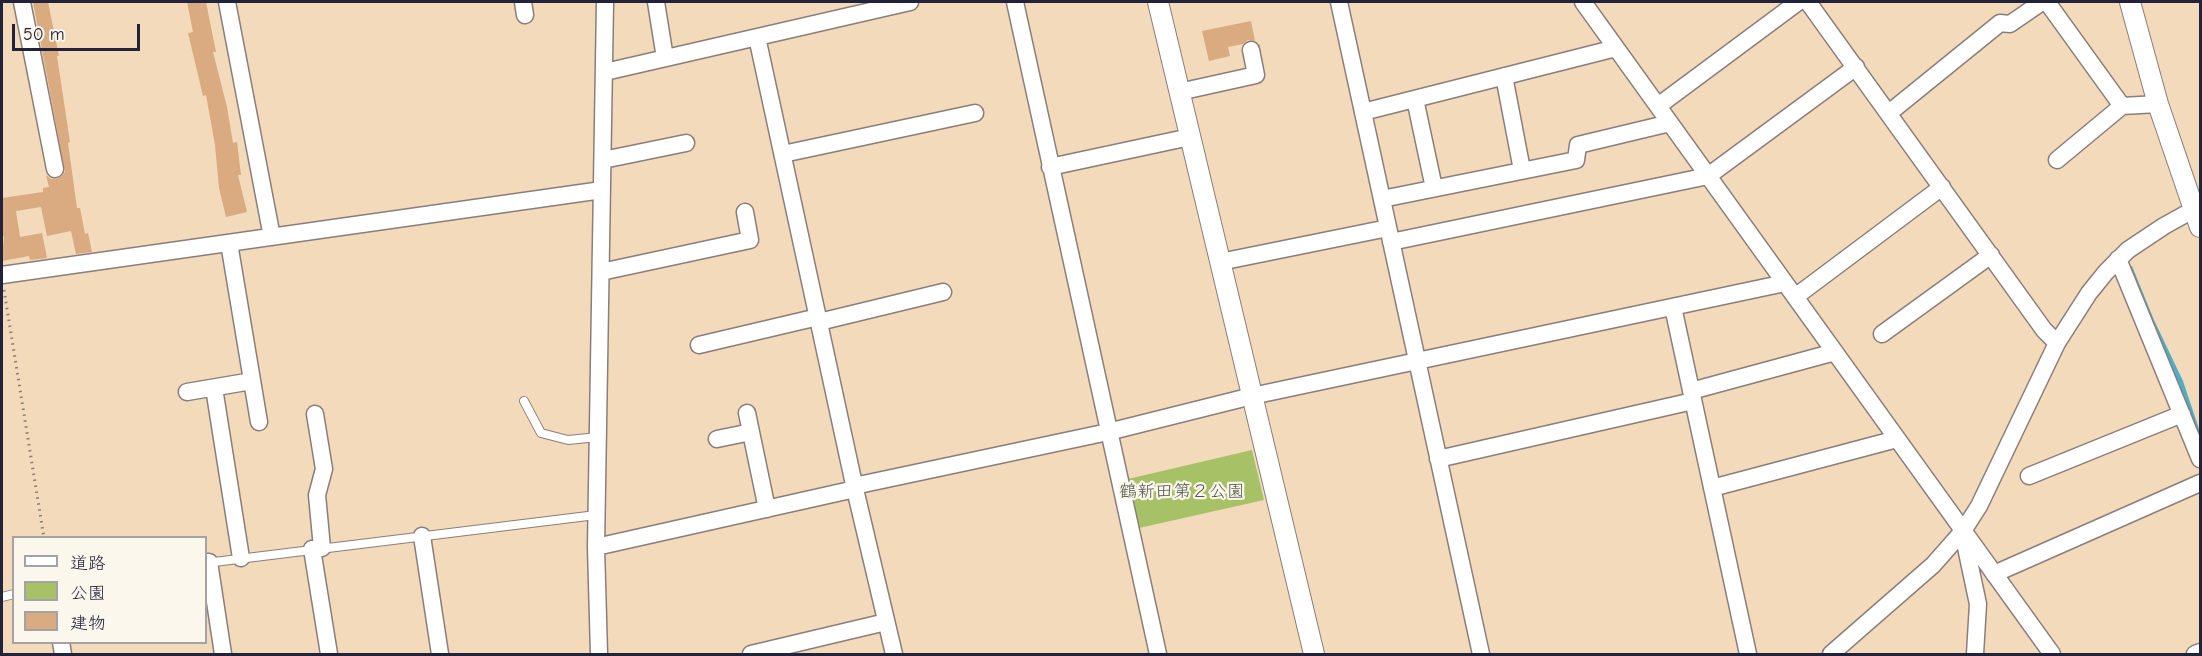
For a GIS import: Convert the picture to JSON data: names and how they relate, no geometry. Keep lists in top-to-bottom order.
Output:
{
  "parks": ["鶴新田第２公園"],
  "legend": ["道路", "公園", "建物"],
  "scale_bar": "50 m"
}
